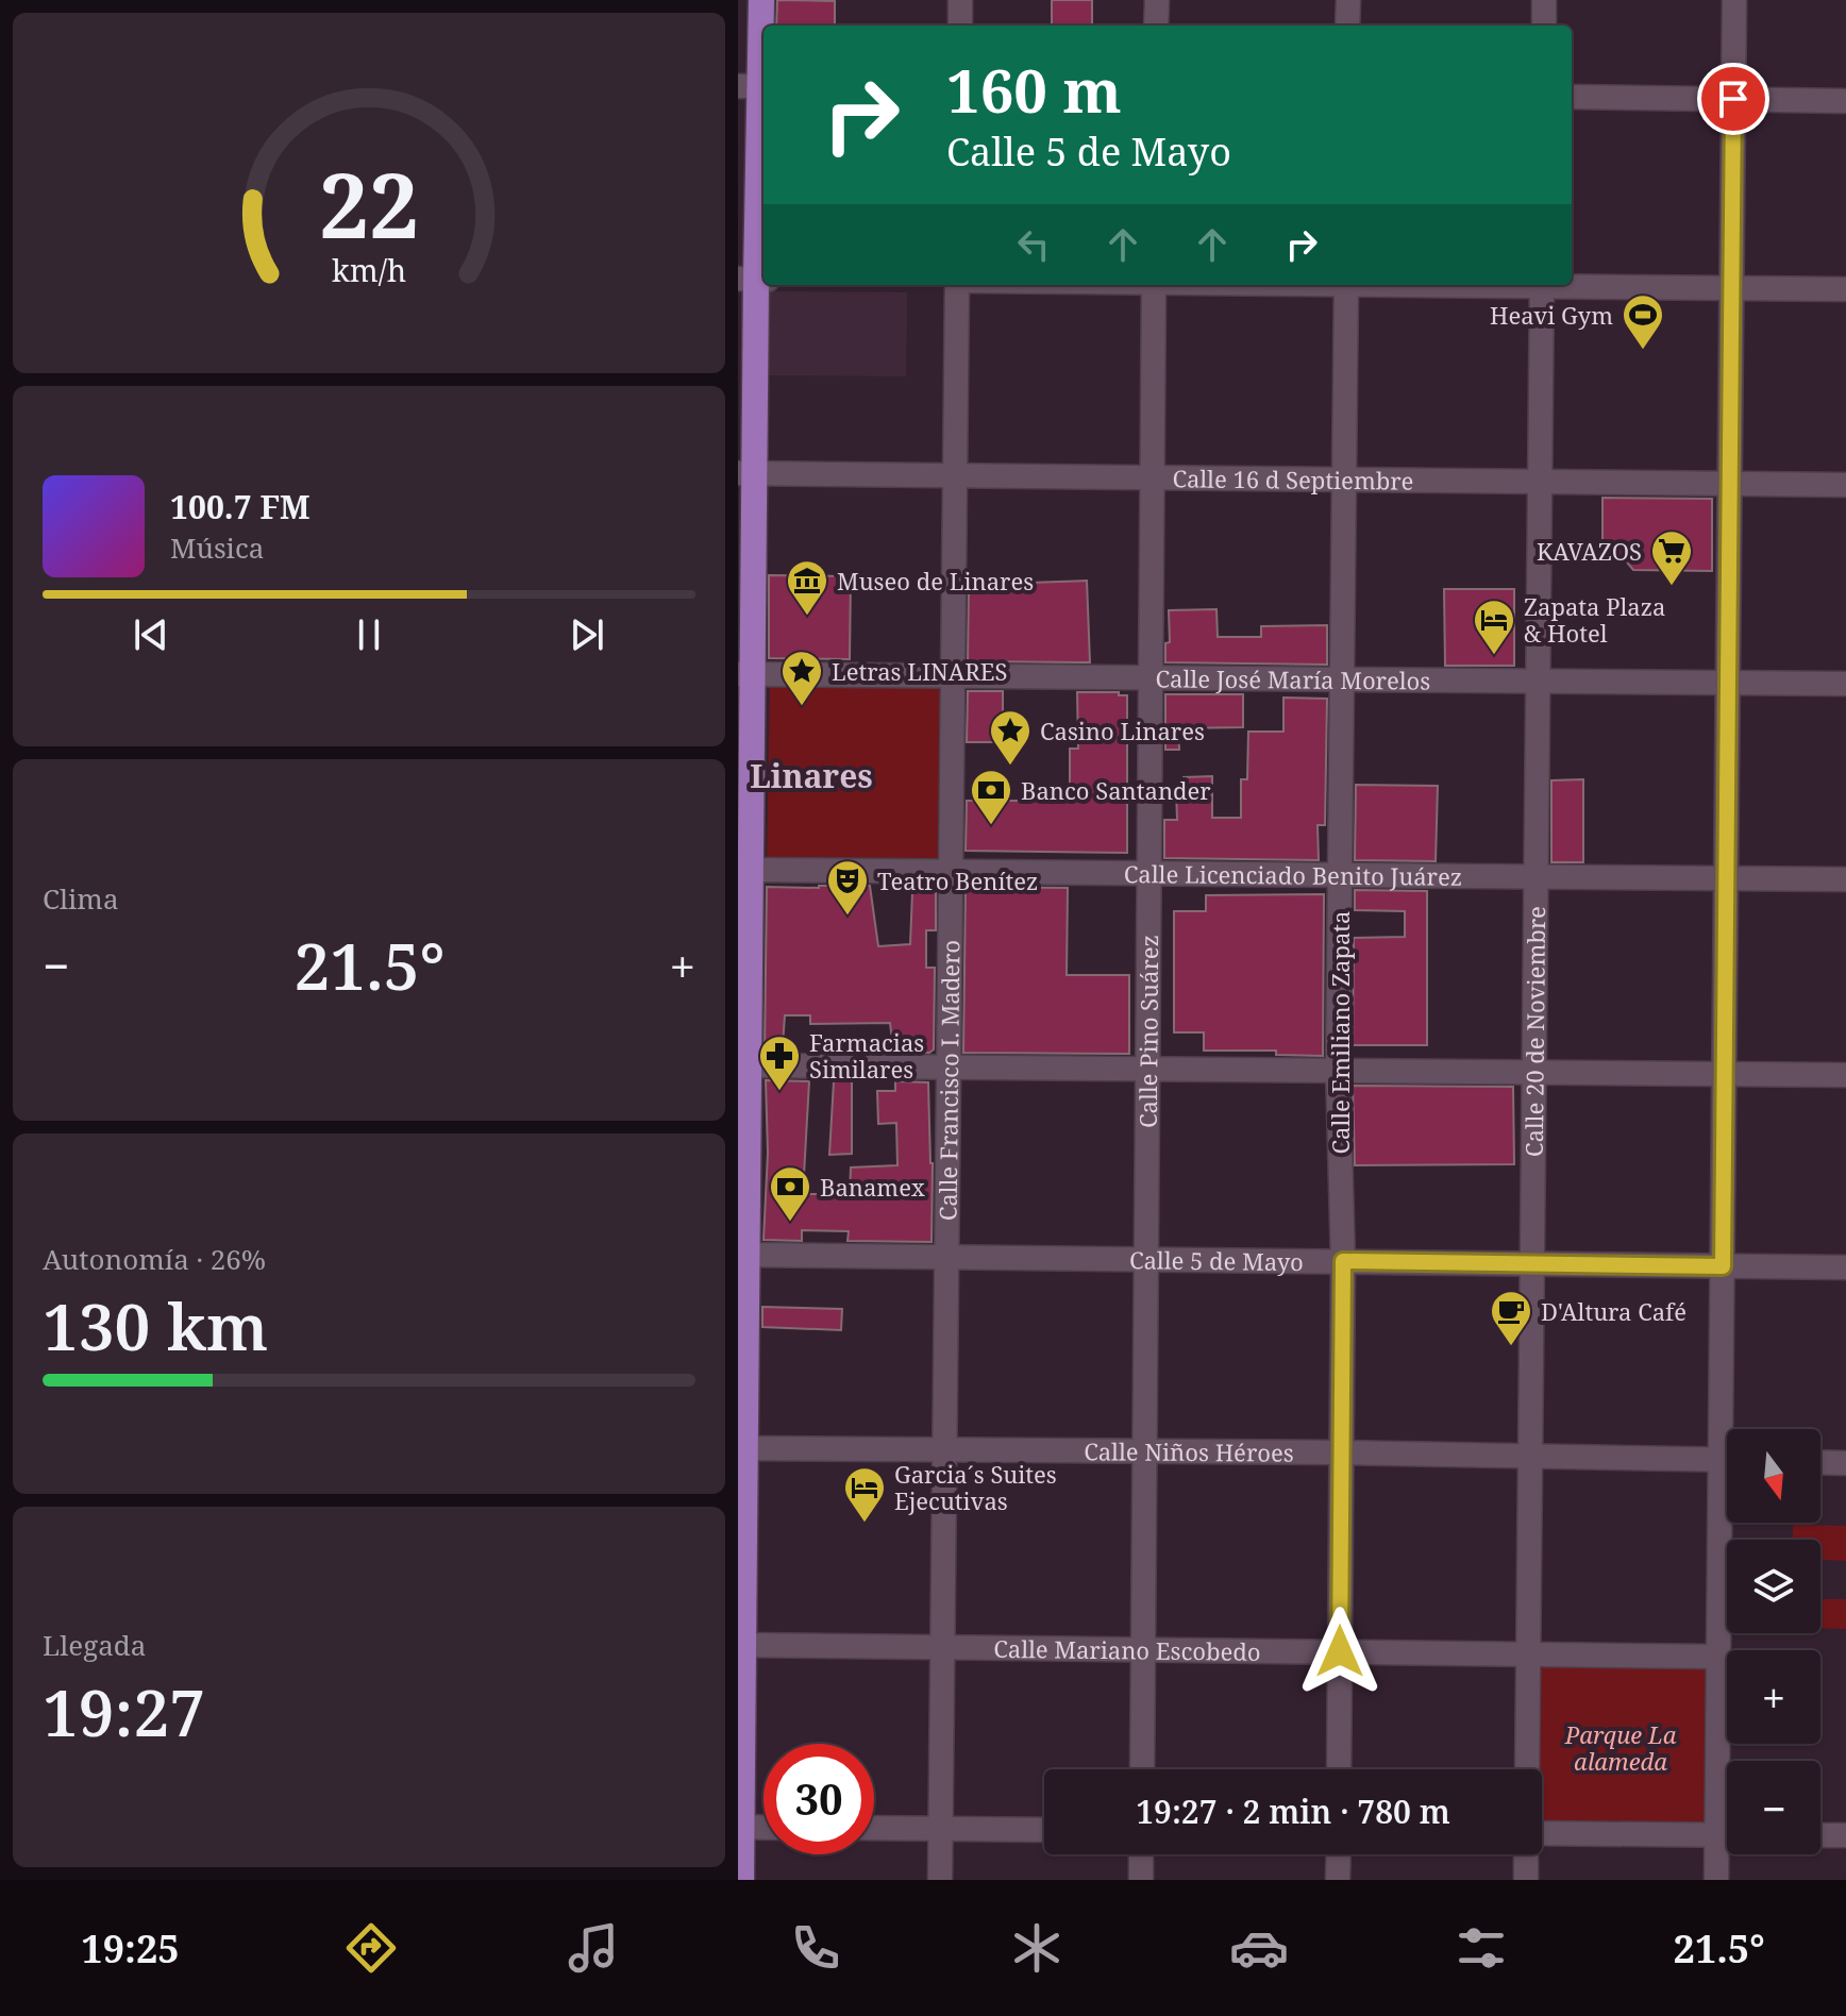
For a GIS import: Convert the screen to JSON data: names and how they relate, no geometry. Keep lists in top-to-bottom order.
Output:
{
  "streets": {
    "street": [
      "Calle 16 d Septiembre",
      "Calle José María Morelos",
      "Calle Licenciado Benito Juárez",
      "Calle Pino Suárez",
      "Calle Emiliano Zapata",
      "Calle 20 de Noviembre",
      "Calle Francisco I. Madero",
      "Calle 5 de Mayo",
      "Calle Niños Héroes",
      "Calle Mariano Escobedo"
    ]
  },
  "crossings": [
    ["Calle 16 d Septiembre", "Calle Pino Suárez"],
    ["Calle 16 d Septiembre", "Calle Emiliano Zapata"],
    ["Calle 16 d Septiembre", "Calle 20 de Noviembre"],
    ["Calle 16 d Septiembre", "Calle Francisco I. Madero"],
    ["Calle José María Morelos", "Calle Pino Suárez"],
    ["Calle José María Morelos", "Calle Emiliano Zapata"],
    ["Calle José María Morelos", "Calle 20 de Noviembre"],
    ["Calle José María Morelos", "Calle Francisco I. Madero"],
    ["Calle Licenciado Benito Juárez", "Calle Pino Suárez"],
    ["Calle Licenciado Benito Juárez", "Calle Emiliano Zapata"],
    ["Calle Licenciado Benito Juárez", "Calle 20 de Noviembre"],
    ["Calle Licenciado Benito Juárez", "Calle Francisco I. Madero"],
    ["Calle Pino Suárez", "Calle 5 de Mayo"],
    ["Calle Pino Suárez", "Calle Niños Héroes"],
    ["Calle Pino Suárez", "Calle Mariano Escobedo"],
    ["Calle Emiliano Zapata", "Calle 5 de Mayo"],
    ["Calle Emiliano Zapata", "Calle Niños Héroes"],
    ["Calle Emiliano Zapata", "Calle Mariano Escobedo"],
    ["Calle 20 de Noviembre", "Calle 5 de Mayo"],
    ["Calle 20 de Noviembre", "Calle Niños Héroes"],
    ["Calle 20 de Noviembre", "Calle Mariano Escobedo"],
    ["Calle Francisco I. Madero", "Calle 5 de Mayo"],
    ["Calle Francisco I. Madero", "Calle Niños Héroes"],
    ["Calle Francisco I. Madero", "Calle Mariano Escobedo"]
  ],
  "districts": ["Linares"],
  "parks": ["Parque La alameda"],
  "places": {
    "sports": ["Heavi Gym"],
    "supermarket": ["KAVAZOS"],
    "museum": ["Museo de Linares"],
    "hotel": ["Zapata Plaza & Hotel", "Garcia´s Suites Ejecutivas"],
    "place": ["Letras LINARES", "Casino Linares"],
    "bank": ["Banco Santander", "Banamex"],
    "theatre": ["Teatro Benítez"],
    "pharmacy": ["Farmacias Similares"],
    "cafe": ["D'Altura Café"]
  },
  "north": "bottom",
  "page": {
    "turn": ["160 m", "Calle 5 de Mayo"],
    "song": ["100.7 FM", "Música"],
    "tile": [
      "Clima",
      ["Autonomía · 26%", "130 km"],
      ["Llegada", "19:27"]
    ],
    "heat": ["−", "21.5°", "+"],
    "map_buttons": ["+", "−"],
    "limit": "30",
    "trip": "19:27 · 2 min · 780 m",
    "tabs": ["19:25", "21.5°"],
    "gauge": ["22", "km/h"]
  }
}
